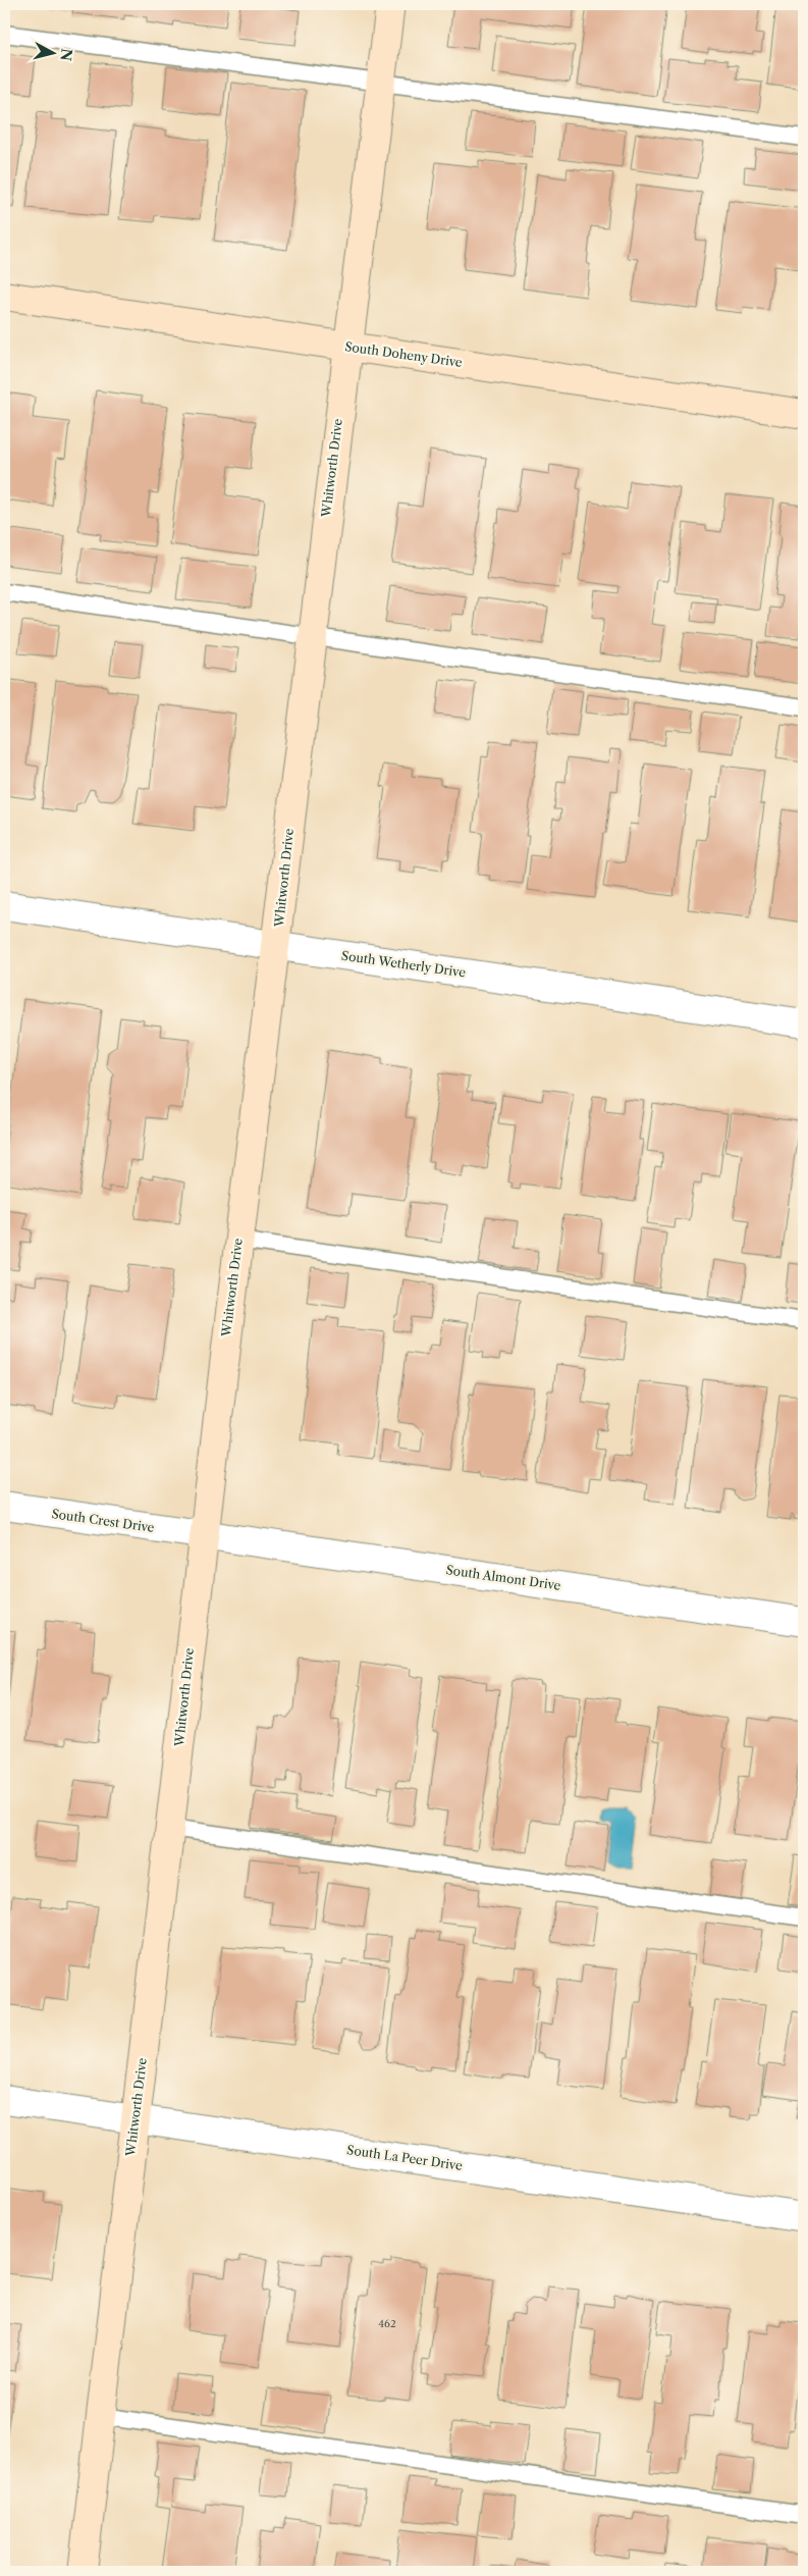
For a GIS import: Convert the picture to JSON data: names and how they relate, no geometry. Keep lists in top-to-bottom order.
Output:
{
  "streets": {
    "street": [
      "South Doheny Drive",
      "Whitworth Drive",
      "South Wetherly Drive",
      "South Crest Drive",
      "South Almont Drive",
      "South La Peer Drive"
    ]
  },
  "crossings": [
    ["South Doheny Drive", "Whitworth Drive"],
    ["Whitworth Drive", "South Wetherly Drive"],
    ["Whitworth Drive", "South Crest Drive"],
    ["Whitworth Drive", "South Almont Drive"],
    ["Whitworth Drive", "South La Peer Drive"],
    ["South Crest Drive", "South Almont Drive"]
  ],
  "house_numbers": ["462"],
  "north": "right"
}
